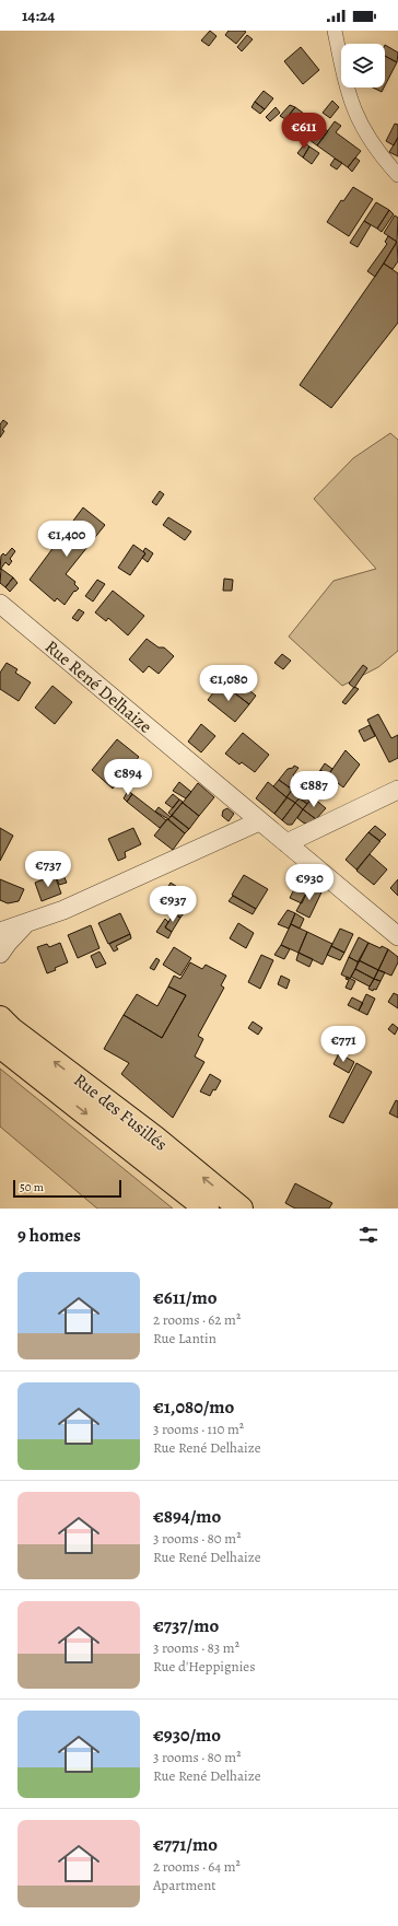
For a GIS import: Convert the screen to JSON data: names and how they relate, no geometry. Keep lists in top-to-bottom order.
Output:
{
  "streets": {
    "highway": ["Rue des Fusillés"],
    "street": ["Rue René Delhaize"]
  },
  "scale_bar": "50 m",
  "page": {
    "status": "14:24",
    "price": [
      "€611",
      "€1,400",
      "€1,080",
      "€894",
      "€887",
      "€737",
      "€930",
      "€937",
      "€771"
    ],
    "scale": "50 m",
    "heading": "9 homes",
    "list": [
      {
        "name": "€611/mo",
        "note": "2 rooms · 62 m² · Rue Lantin"
      },
      {
        "name": "€1,080/mo",
        "note": "3 rooms · 110 m² · Rue René Delhaize"
      },
      {
        "name": "€894/mo",
        "note": "3 rooms · 80 m² · Rue René Delhaize"
      },
      {
        "name": "€737/mo",
        "note": "3 rooms · 83 m² · Rue d'Heppignies"
      },
      {
        "name": "€930/mo",
        "note": "3 rooms · 80 m² · Rue René Delhaize"
      },
      {
        "name": "€771/mo",
        "note": "2 rooms · 64 m² · Apartment"
      }
    ]
  }
}
